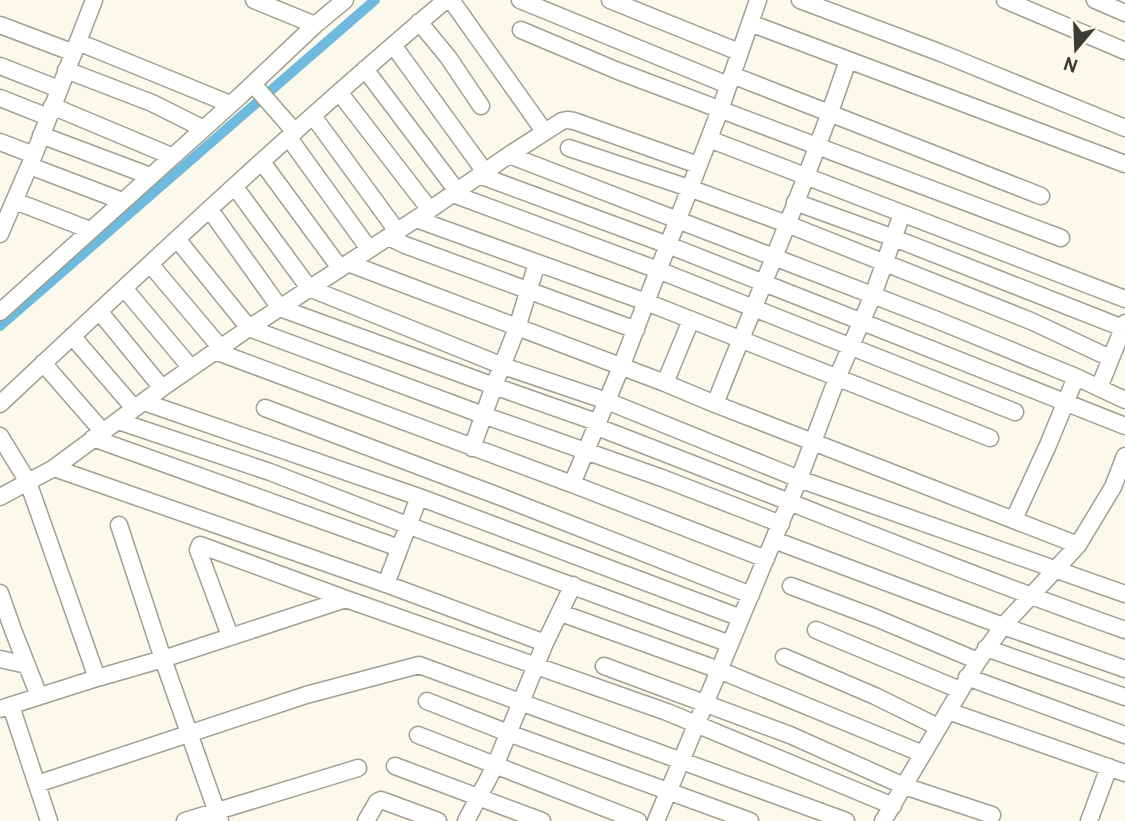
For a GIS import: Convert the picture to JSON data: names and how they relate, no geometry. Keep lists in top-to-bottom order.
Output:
{
  "north": "bottom"
}
